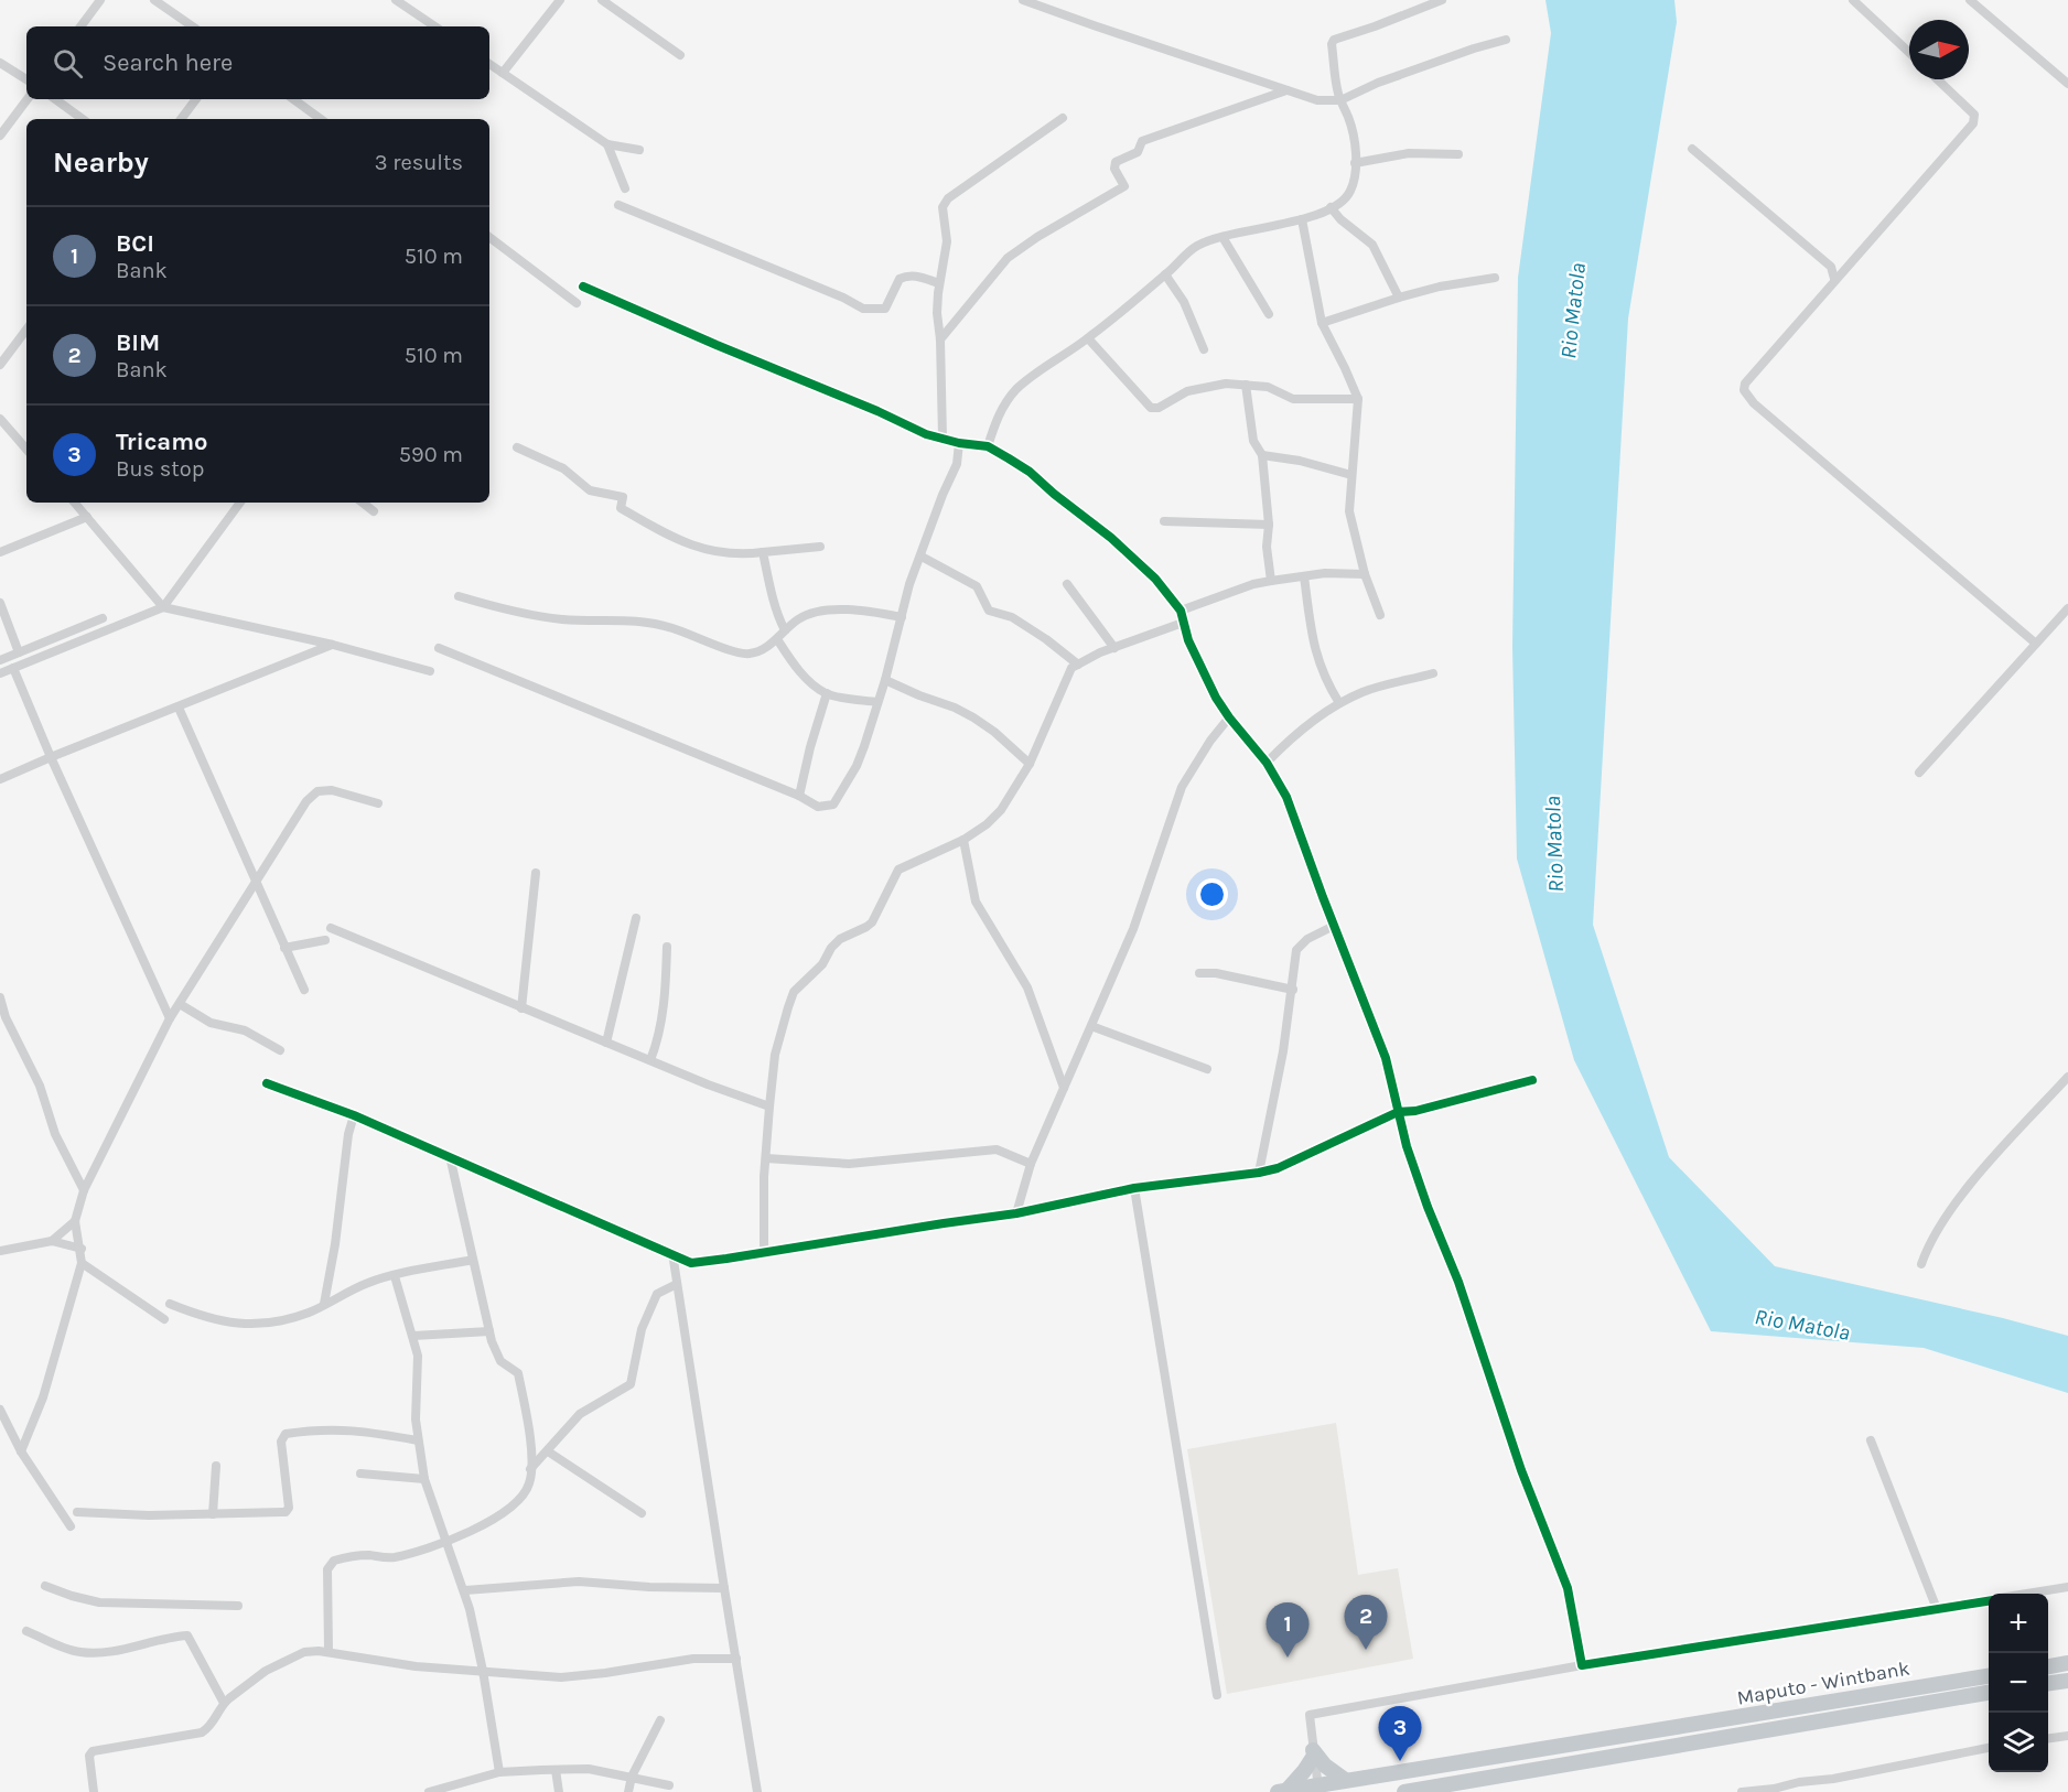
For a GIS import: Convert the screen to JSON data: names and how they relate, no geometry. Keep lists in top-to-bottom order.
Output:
{
  "streets": {
    "highway": ["Maputo - Wintbank"]
  },
  "water": ["Rio Matola"],
  "north": "right",
  "page": {
    "search": "Search here",
    "heading": ["Nearby", "3 results"],
    "list": [
      {
        "mark": "1",
        "name": "BCI",
        "note": "Bank",
        "value": "510 m"
      },
      {
        "mark": "2",
        "name": "BIM",
        "note": "Bank",
        "value": "510 m"
      },
      {
        "mark": "3",
        "name": "Tricamo",
        "note": "Bus stop",
        "value": "590 m"
      }
    ],
    "map_buttons": ["+", "−"],
    "pins": ["2", "1", "3"]
  }
}
